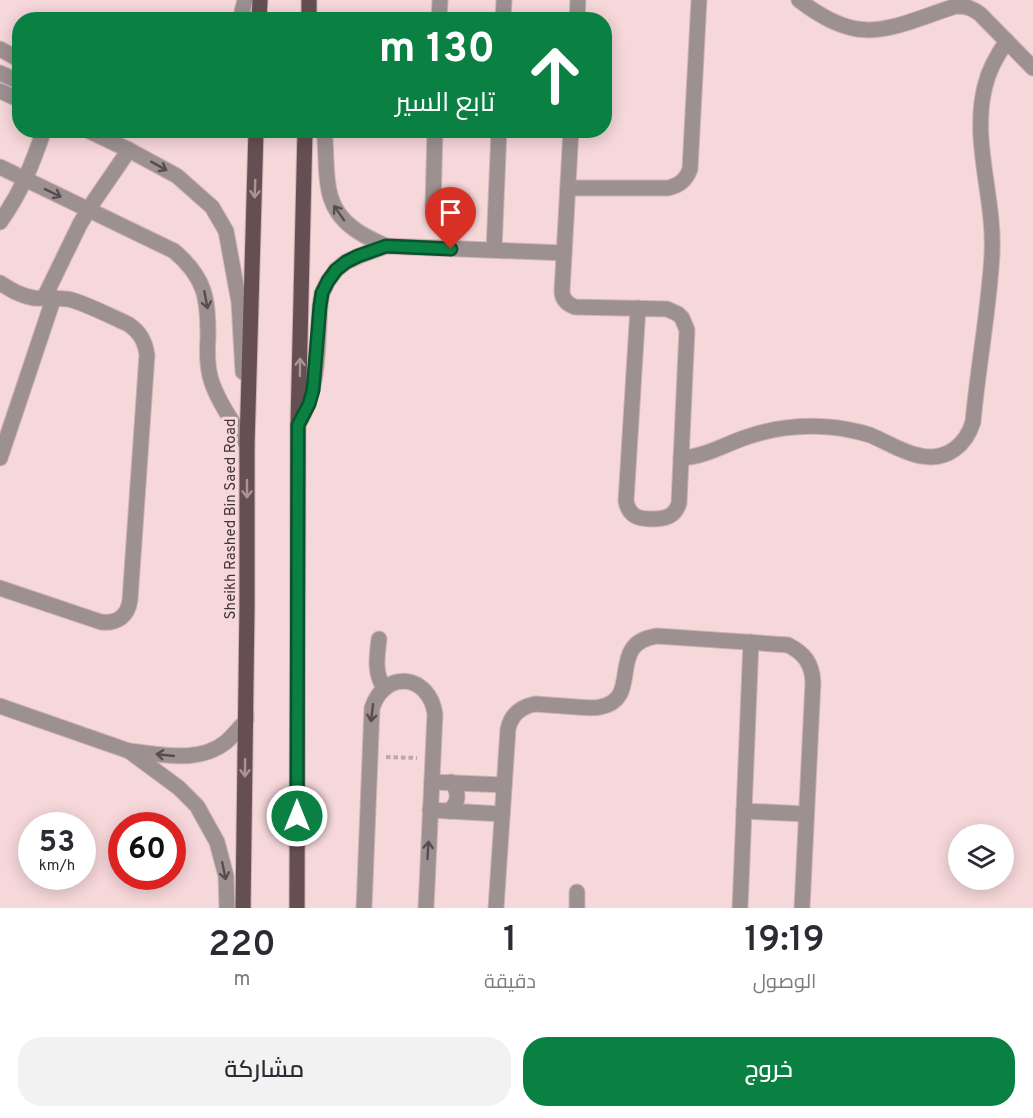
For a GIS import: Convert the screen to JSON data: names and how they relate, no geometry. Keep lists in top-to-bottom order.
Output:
{
  "streets": {
    "main road": ["Sheikh Rashed Bin Saed Road"]
  },
  "page": {
    "turn": ["130 m", "تابع السير"],
    "speed": "53 km/h",
    "limit": "60",
    "eta": [
      "19:19",
      "الوصول",
      "1",
      "دقيقة",
      "220",
      "m"
    ],
    "buttons": ["خروج", "مشاركة"]
  }
}
